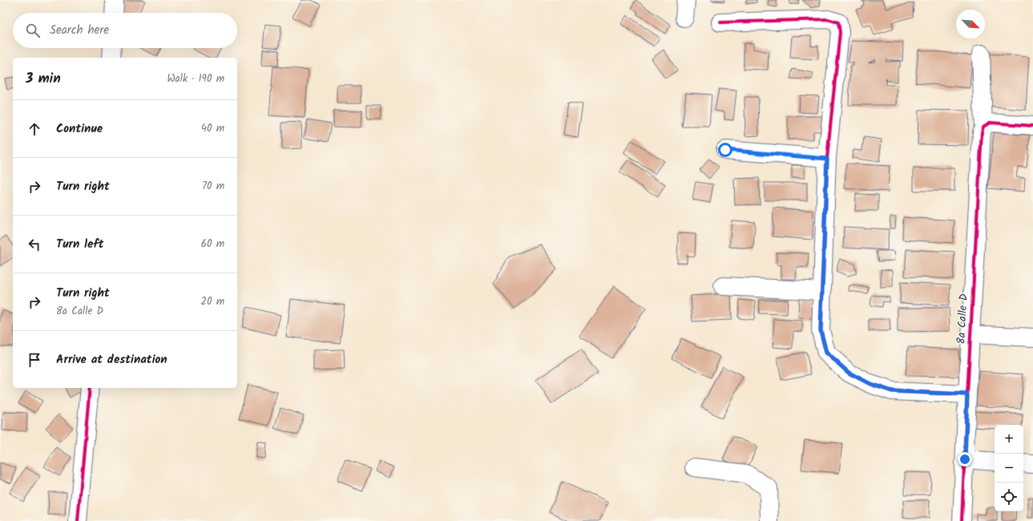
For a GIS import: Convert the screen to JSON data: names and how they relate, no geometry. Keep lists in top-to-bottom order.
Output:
{
  "streets": {
    "street": ["8a Calle D"]
  },
  "north": "bottom right",
  "page": {
    "search": "Search here",
    "heading": ["3 min", "Walk · 190 m"],
    "list": [
      ["Continue", "40 m"],
      ["Turn right", "70 m"],
      ["Turn left", "60 m"],
      ["Turn right", "8a Calle D", "20 m"],
      "Arrive at destination"
    ],
    "map_buttons": ["+", "−"]
  }
}
